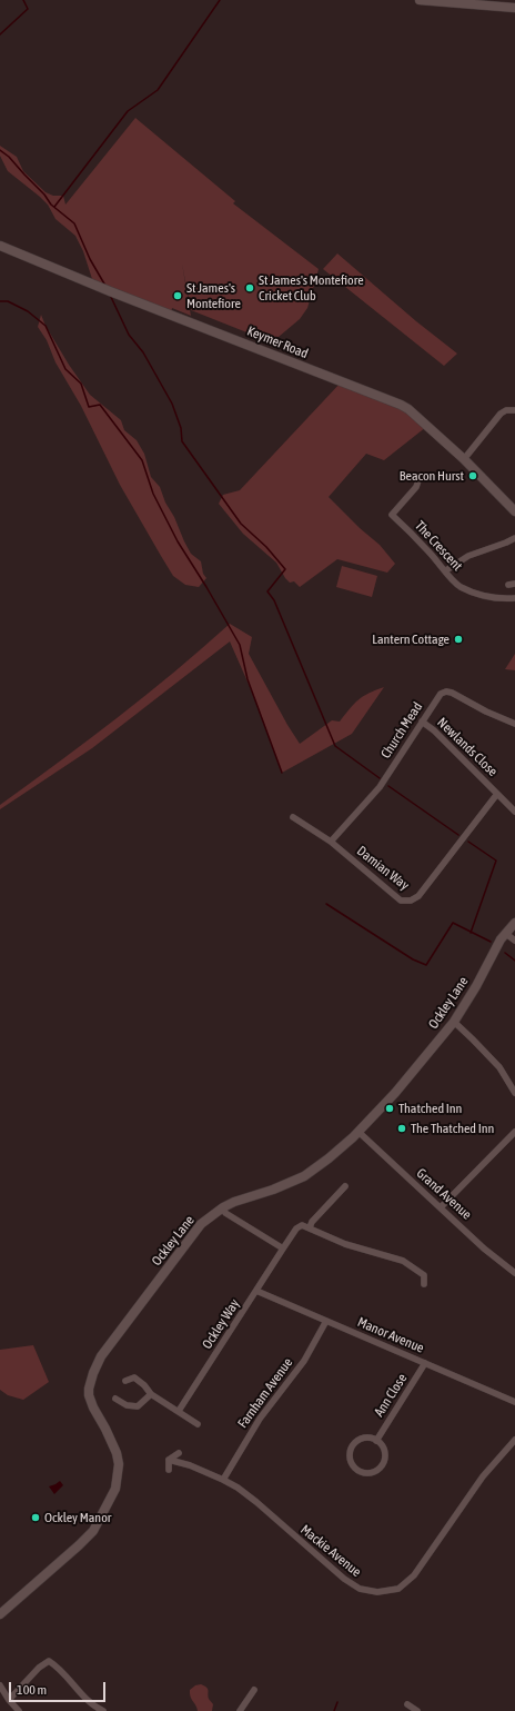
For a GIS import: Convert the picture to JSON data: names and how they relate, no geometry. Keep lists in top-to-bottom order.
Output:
{
  "streets": {
    "street": [
      "Keymer Road",
      "The Crescent",
      "Church Mead",
      "Newlands Close",
      "Damian Way",
      "Ockley Lane",
      "Grand Avenue",
      "Ockley Way",
      "Manor Avenue",
      "Farnham Avenue",
      "Ann Close",
      "Mackie Avenue"
    ]
  },
  "crossings": [
    ["Church Mead", "Newlands Close"],
    ["Church Mead", "Damian Way"],
    ["Newlands Close", "Damian Way"],
    ["Ockley Lane", "Grand Avenue"],
    ["Ockley Way", "Manor Avenue"],
    ["Manor Avenue", "Farnham Avenue"],
    ["Manor Avenue", "Ann Close"],
    ["Farnham Avenue", "Mackie Avenue"]
  ],
  "places": [
    "St James's Montefiore Cricket Club",
    "St James's Montefiore",
    "Beacon Hurst",
    "Lantern Cottage",
    "Thatched Inn",
    "The Thatched Inn",
    "Ockley Manor"
  ],
  "scale_bar": "100 m"
}
